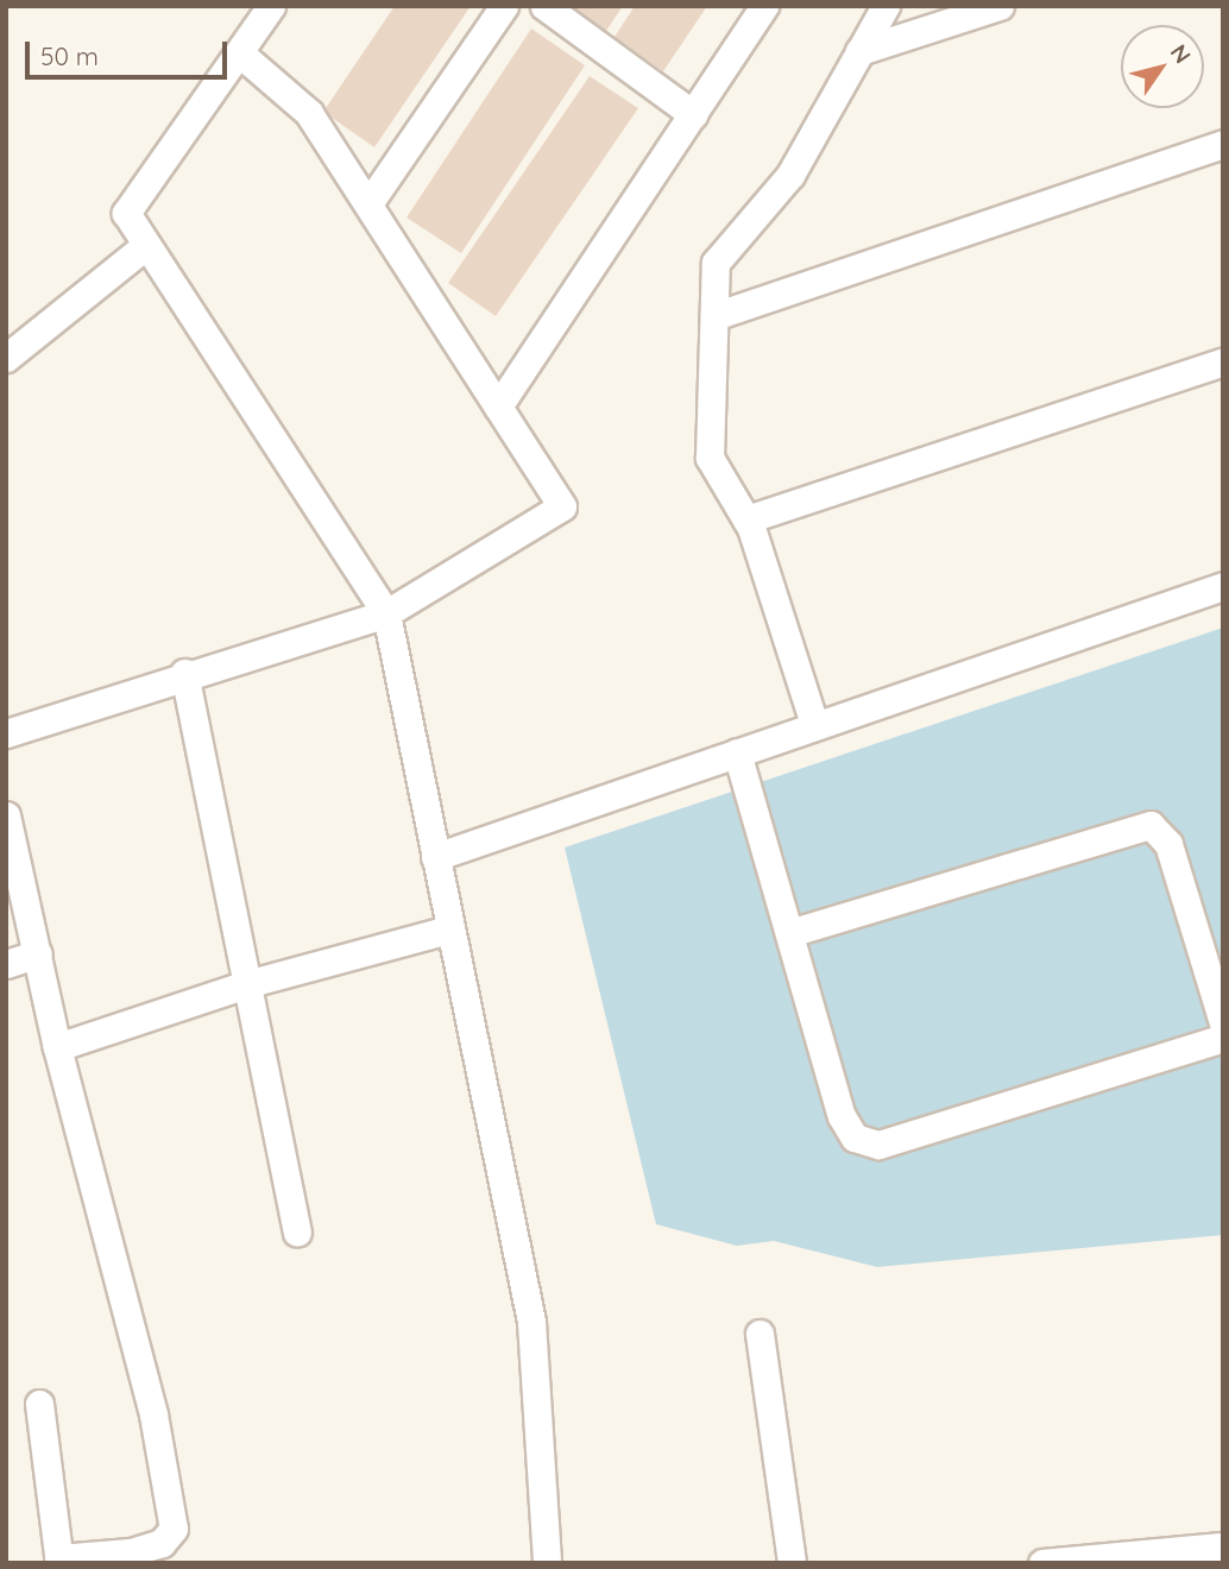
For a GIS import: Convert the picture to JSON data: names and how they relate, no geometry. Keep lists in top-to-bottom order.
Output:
{
  "scale_bar": "50 m",
  "north": "top right"
}
